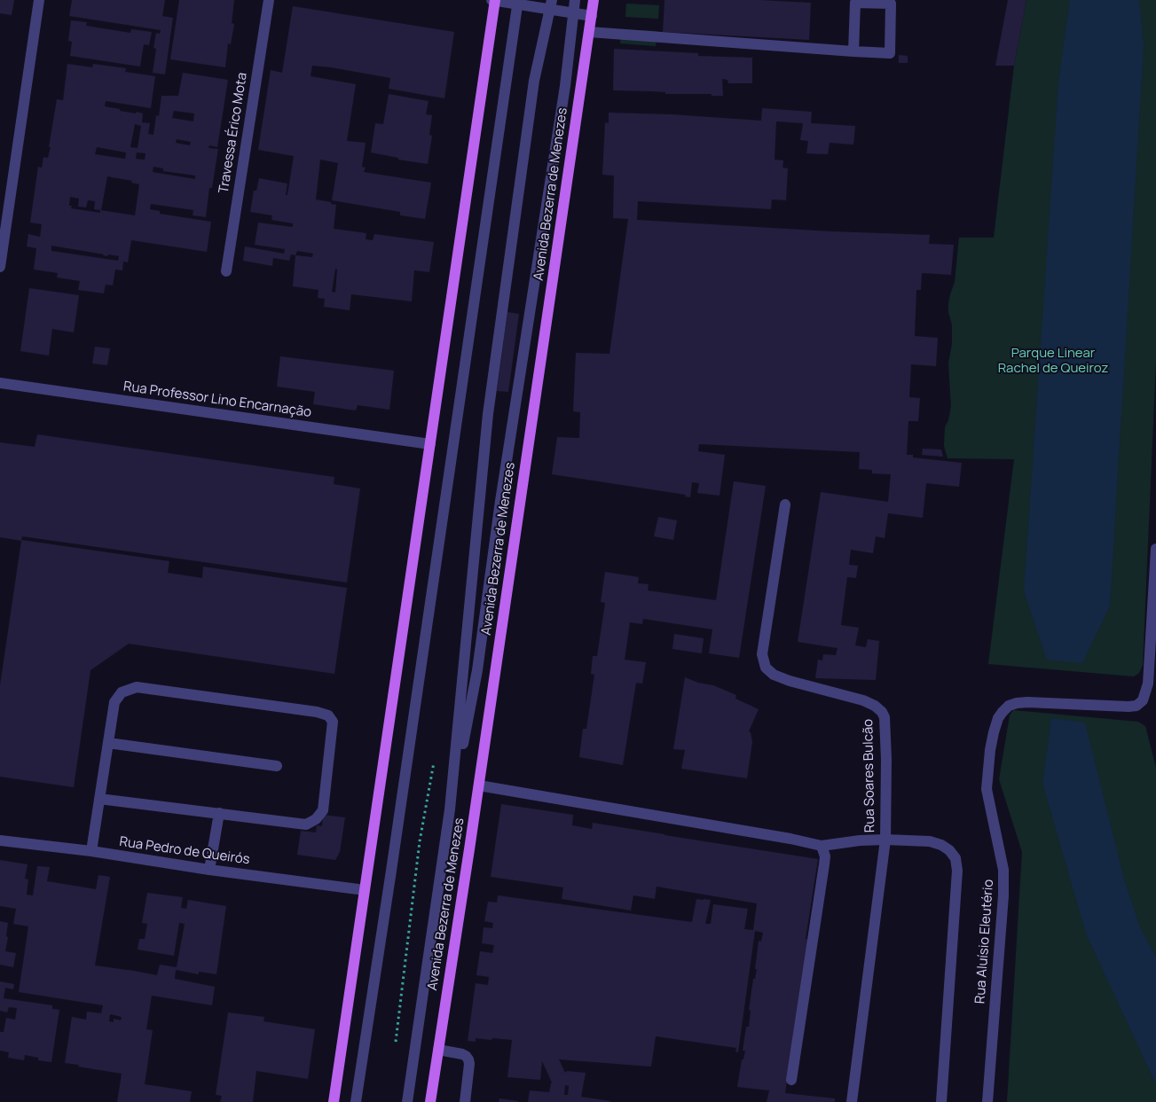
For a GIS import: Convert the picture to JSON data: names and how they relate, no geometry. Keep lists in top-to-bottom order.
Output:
{
  "streets": {
    "main road": ["Avenida Bezerra de Menezes"],
    "street": [
      "Travessa Érico Mota",
      "Rua Professor Lino Encarnação",
      "Rua Soares Bulcão",
      "Rua Pedro de Queirós",
      "Rua Aluísio Eleutério"
    ]
  },
  "parks": ["Parque Linear Rachel de Queiroz"]
}
